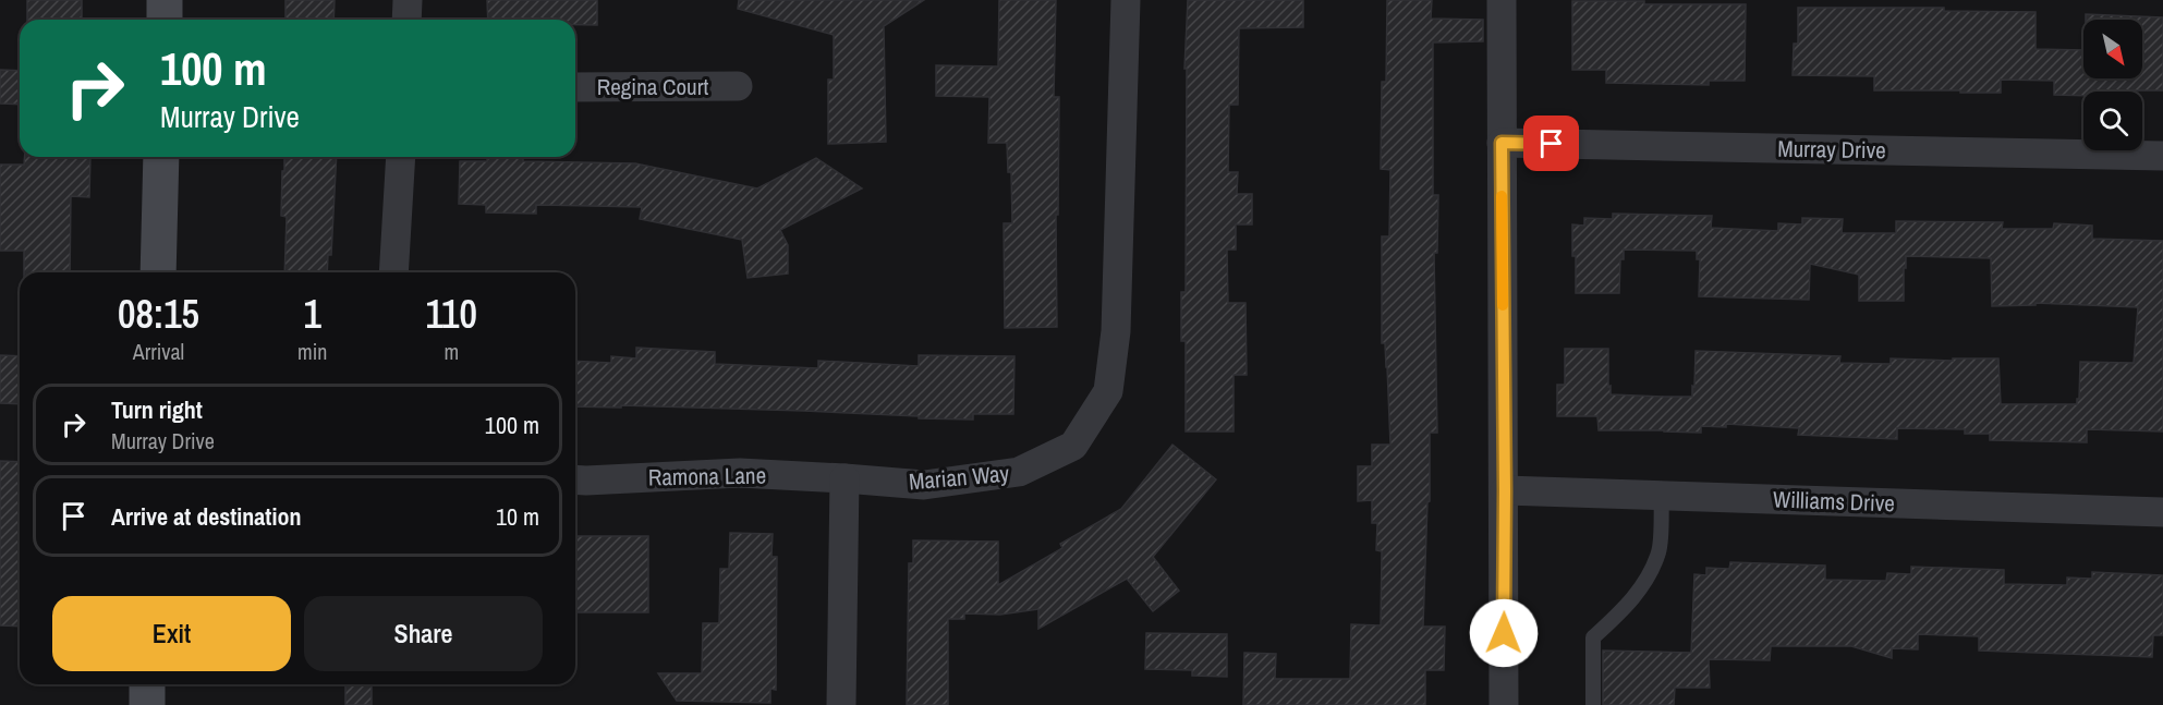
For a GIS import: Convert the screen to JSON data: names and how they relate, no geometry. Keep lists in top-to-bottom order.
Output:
{
  "streets": {
    "street": [
      "Regina Court",
      "Murray Drive",
      "Ramona Lane",
      "Marian Way",
      "Williams Drive"
    ]
  },
  "crossings": [
    ["Ramona Lane", "Marian Way"]
  ],
  "north": "bottom right",
  "page": {
    "turn": ["100 m", "Murray Drive"],
    "eta": [
      "08:15",
      "Arrival",
      "1",
      "min",
      "110",
      "m"
    ],
    "list": [
      {
        "name": "Turn right",
        "note": "Murray Drive",
        "value": "100 m"
      },
      {
        "name": "Arrive at destination",
        "value": "10 m"
      }
    ],
    "buttons": ["Exit", "Share"]
  }
}
